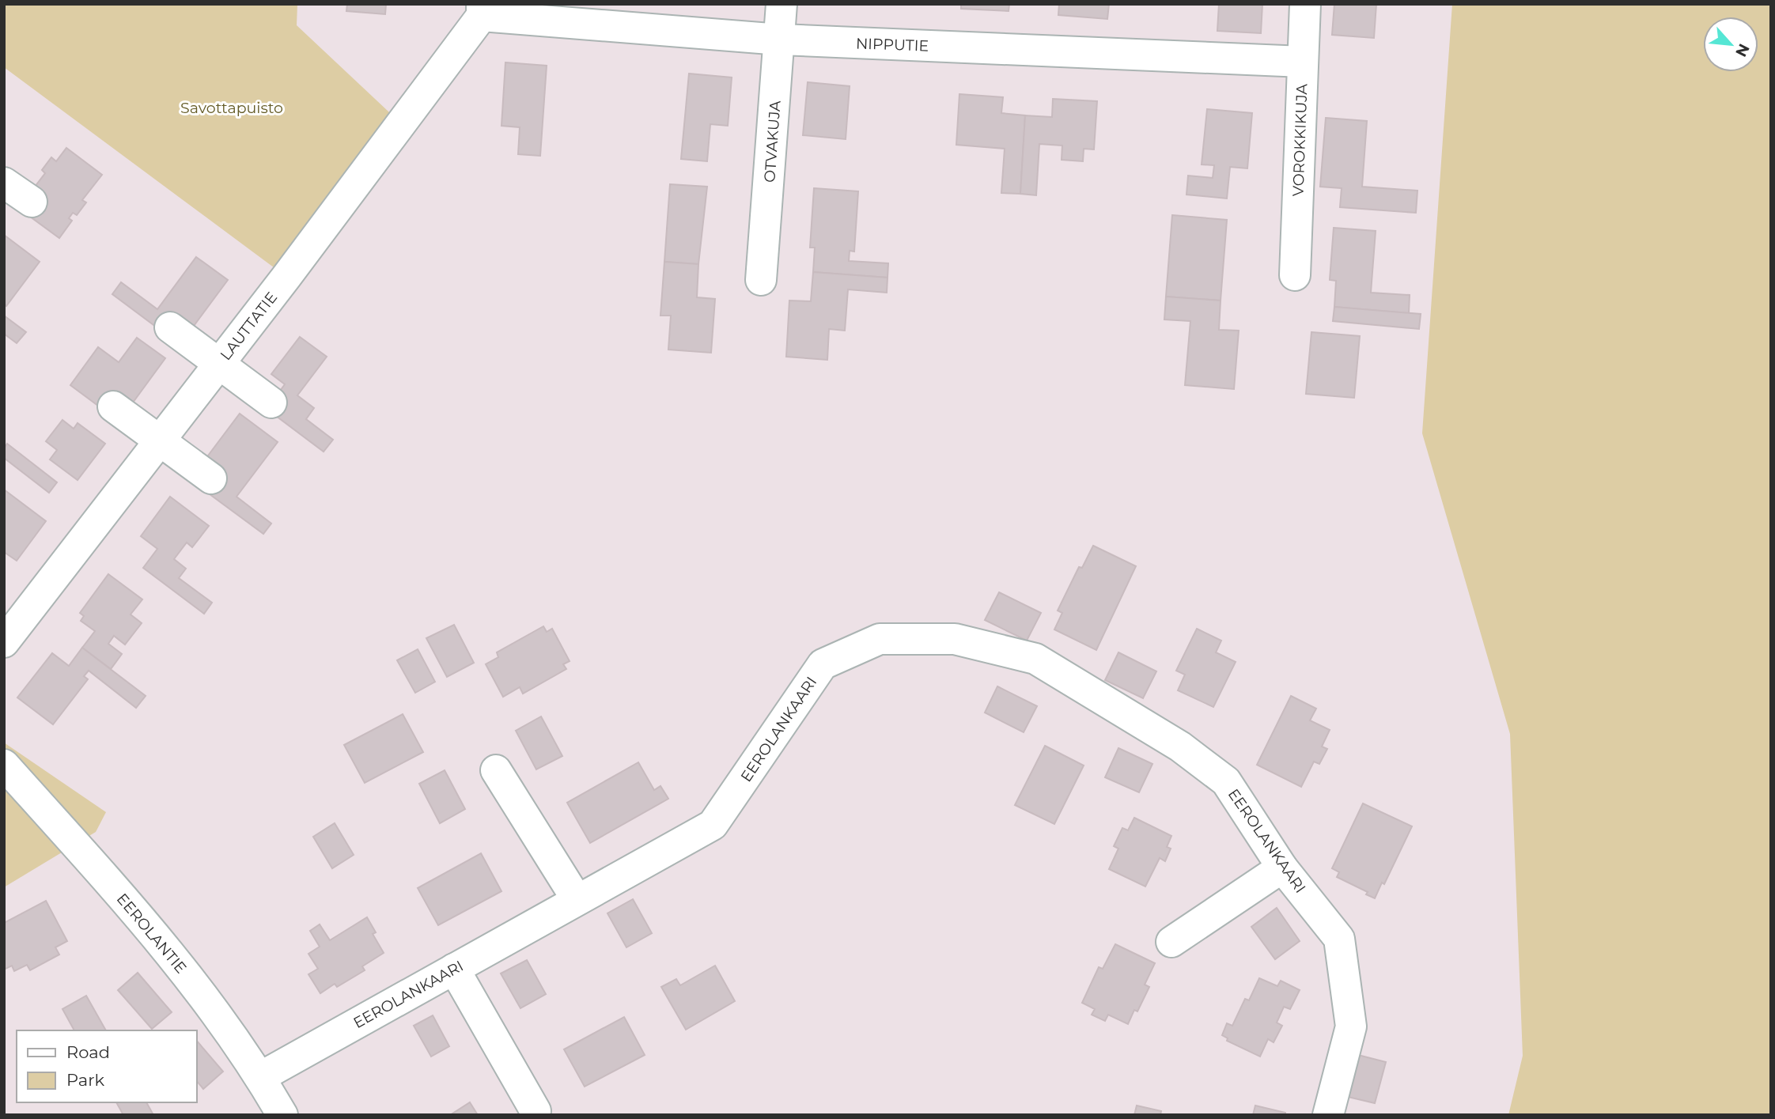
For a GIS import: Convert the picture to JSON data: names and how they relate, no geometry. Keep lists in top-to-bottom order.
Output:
{
  "streets": {
    "street": [
      "NIPPUTIE",
      "VOROKKIKUJA",
      "OTVAKUJA",
      "LAUTTATIE",
      "EEROLANKAARI",
      "EEROLANTIE"
    ]
  },
  "crossings": [
    ["NIPPUTIE", "VOROKKIKUJA"],
    ["NIPPUTIE", "OTVAKUJA"],
    ["NIPPUTIE", "LAUTTATIE"],
    ["EEROLANKAARI", "EEROLANTIE"]
  ],
  "parks": ["Savottapuisto"],
  "legend": ["Road", "Park"],
  "north": "bottom right"
}
